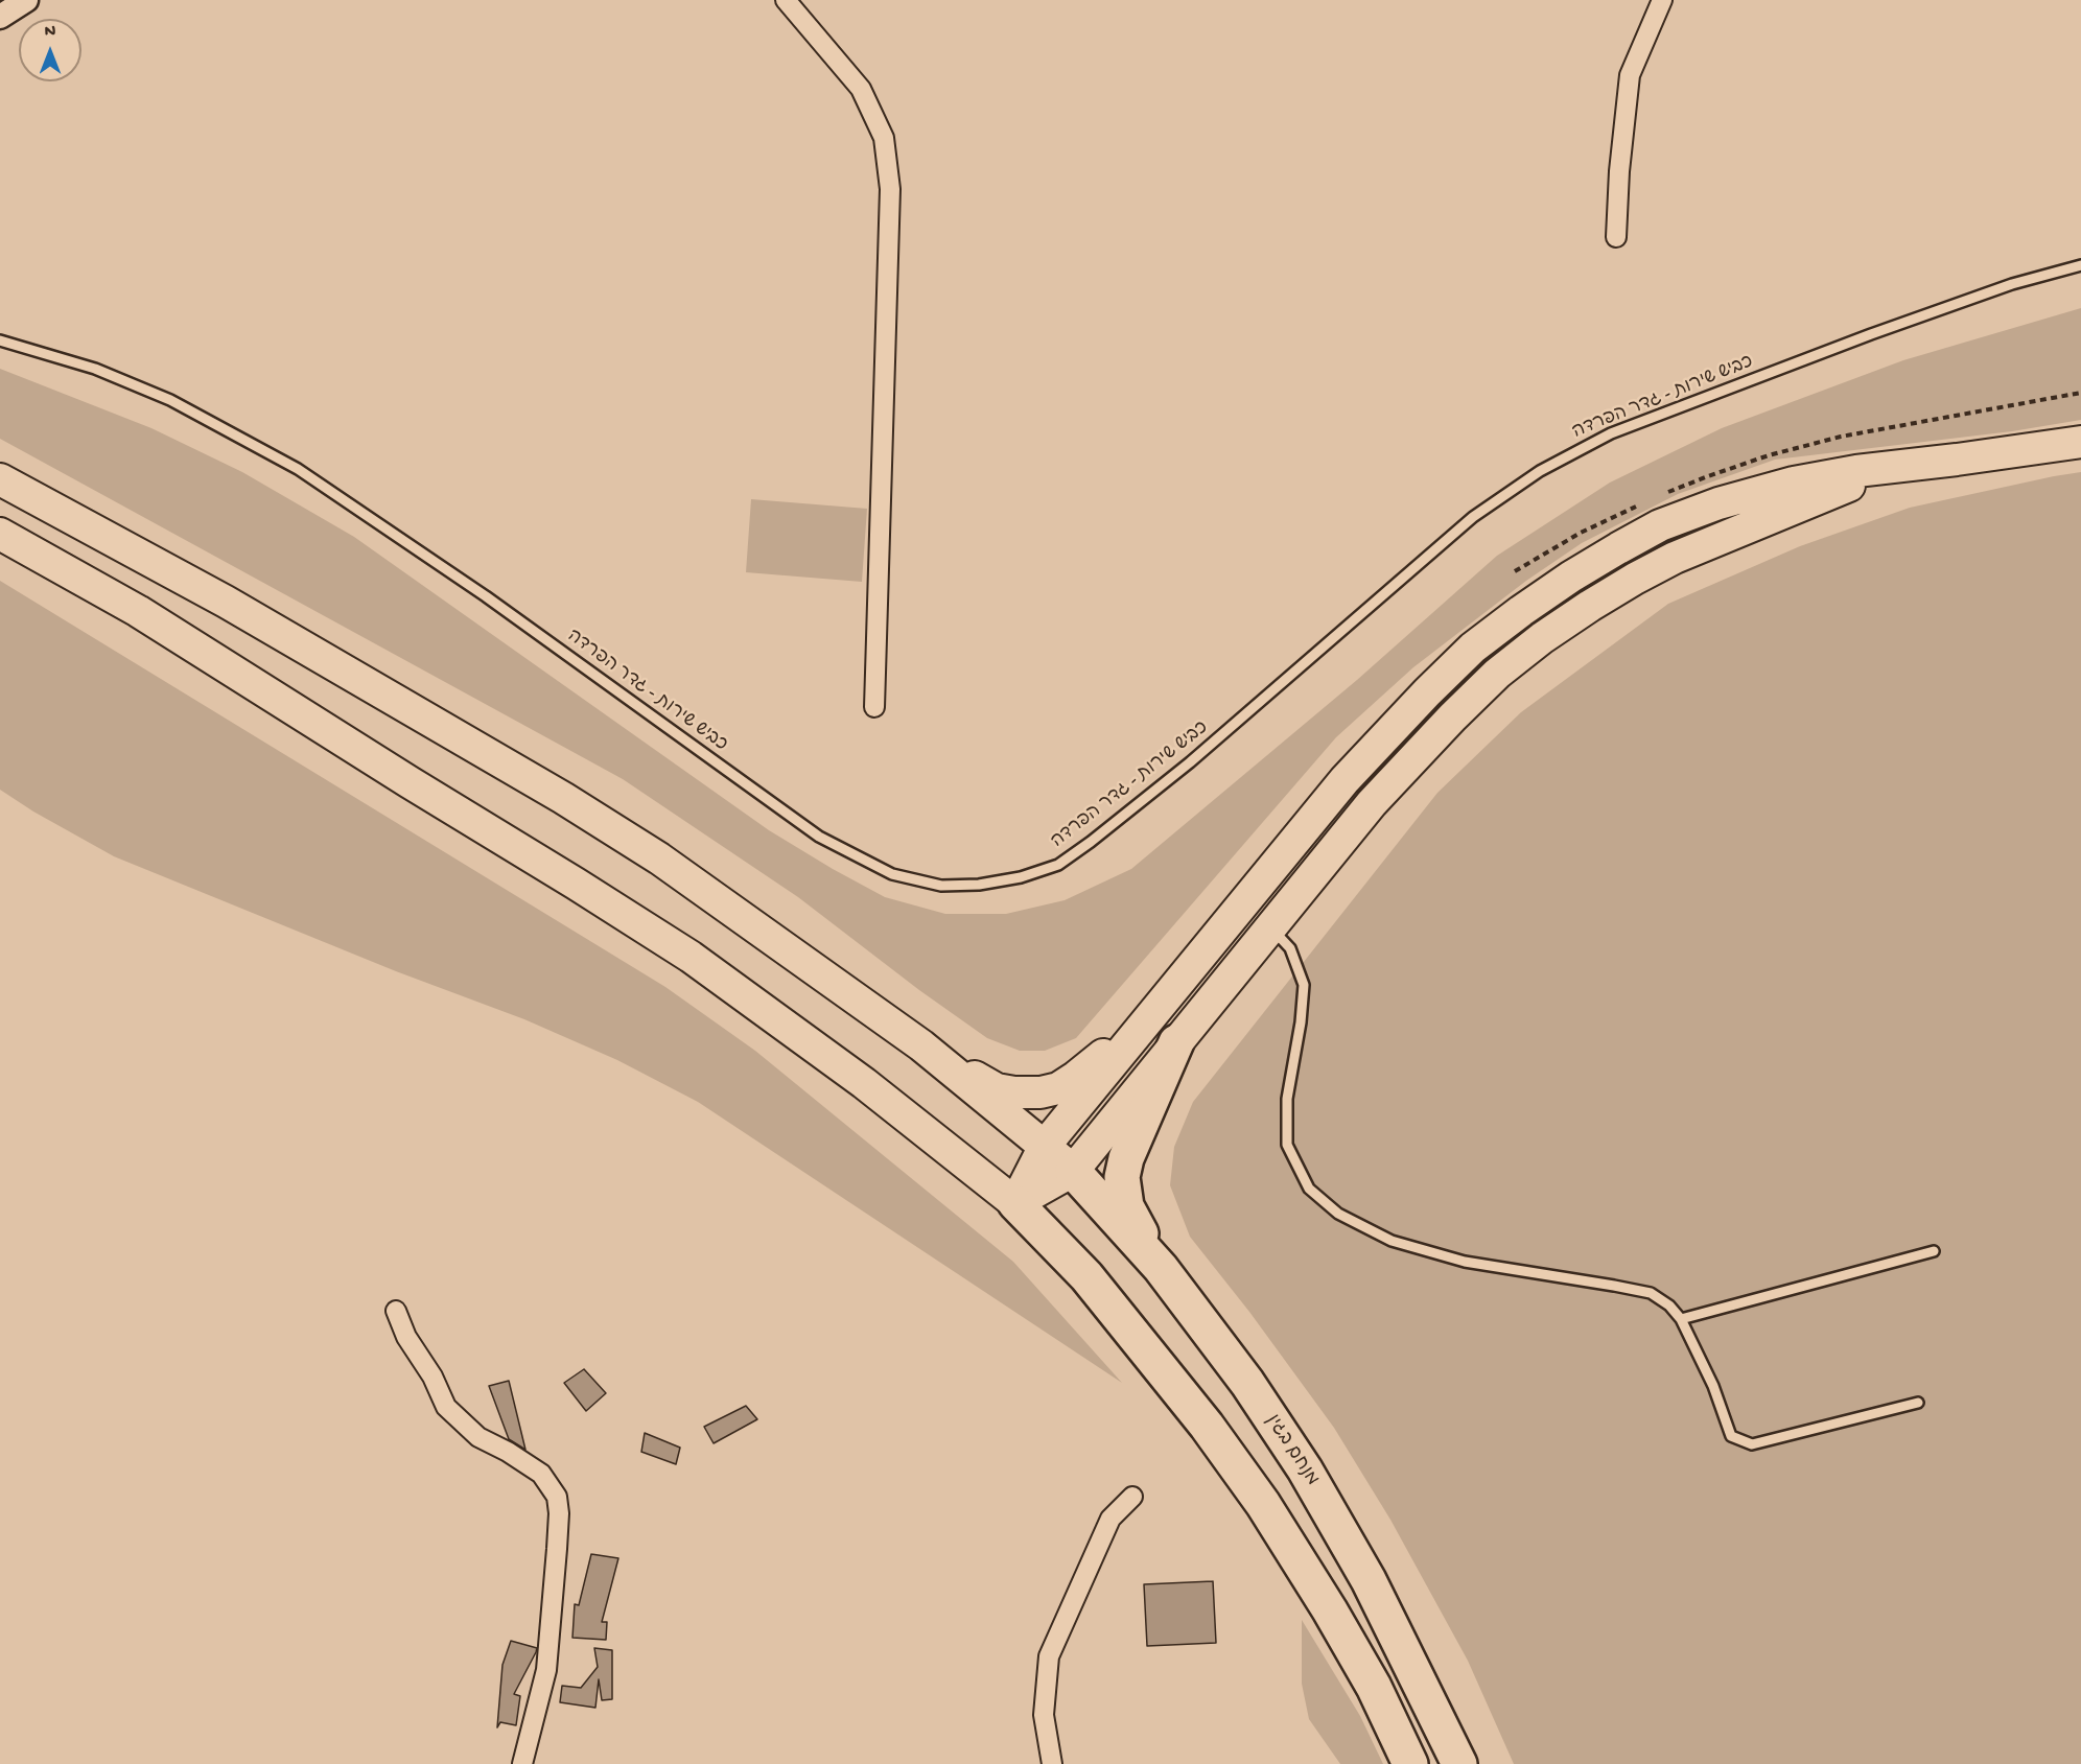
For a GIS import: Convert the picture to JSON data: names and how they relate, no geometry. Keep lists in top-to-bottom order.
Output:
{
  "streets": {
    "highway": ["מנחם בגין"],
    "lane": ["כביש שירות - גדר הפרדה"]
  },
  "north": "top"
}
